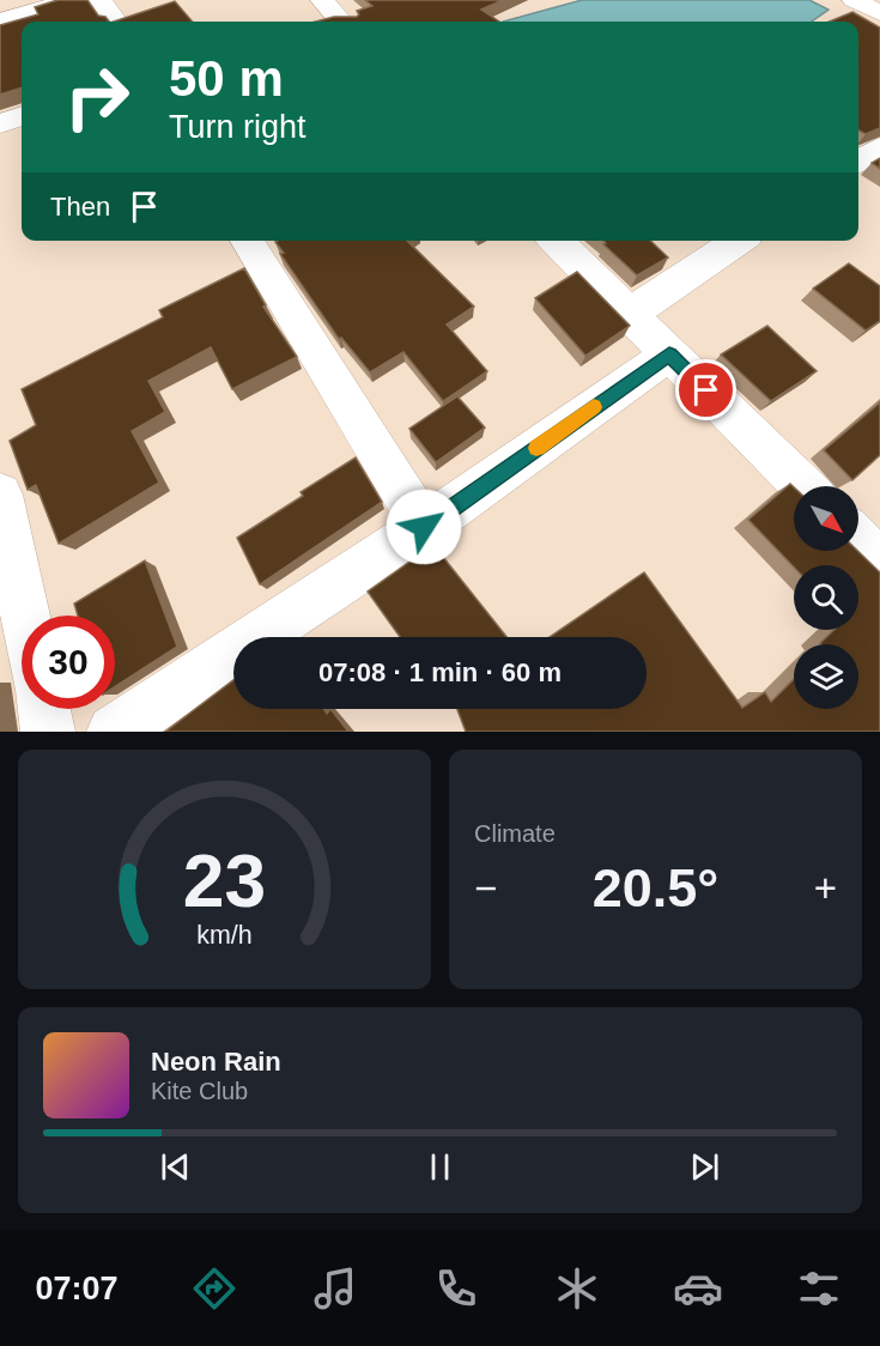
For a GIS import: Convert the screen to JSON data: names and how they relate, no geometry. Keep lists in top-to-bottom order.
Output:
{
  "north": "bottom right",
  "page": {
    "turn": ["50 m", "Turn right"],
    "then": "Then",
    "limit": "30",
    "trip": "07:08 · 1 min · 60 m",
    "tile": "Climate",
    "heat": ["−", "20.5°", "+"],
    "song": ["Neon Rain", "Kite Club"],
    "tabs": "07:07",
    "gauge": ["23", "km/h"]
  }
}
